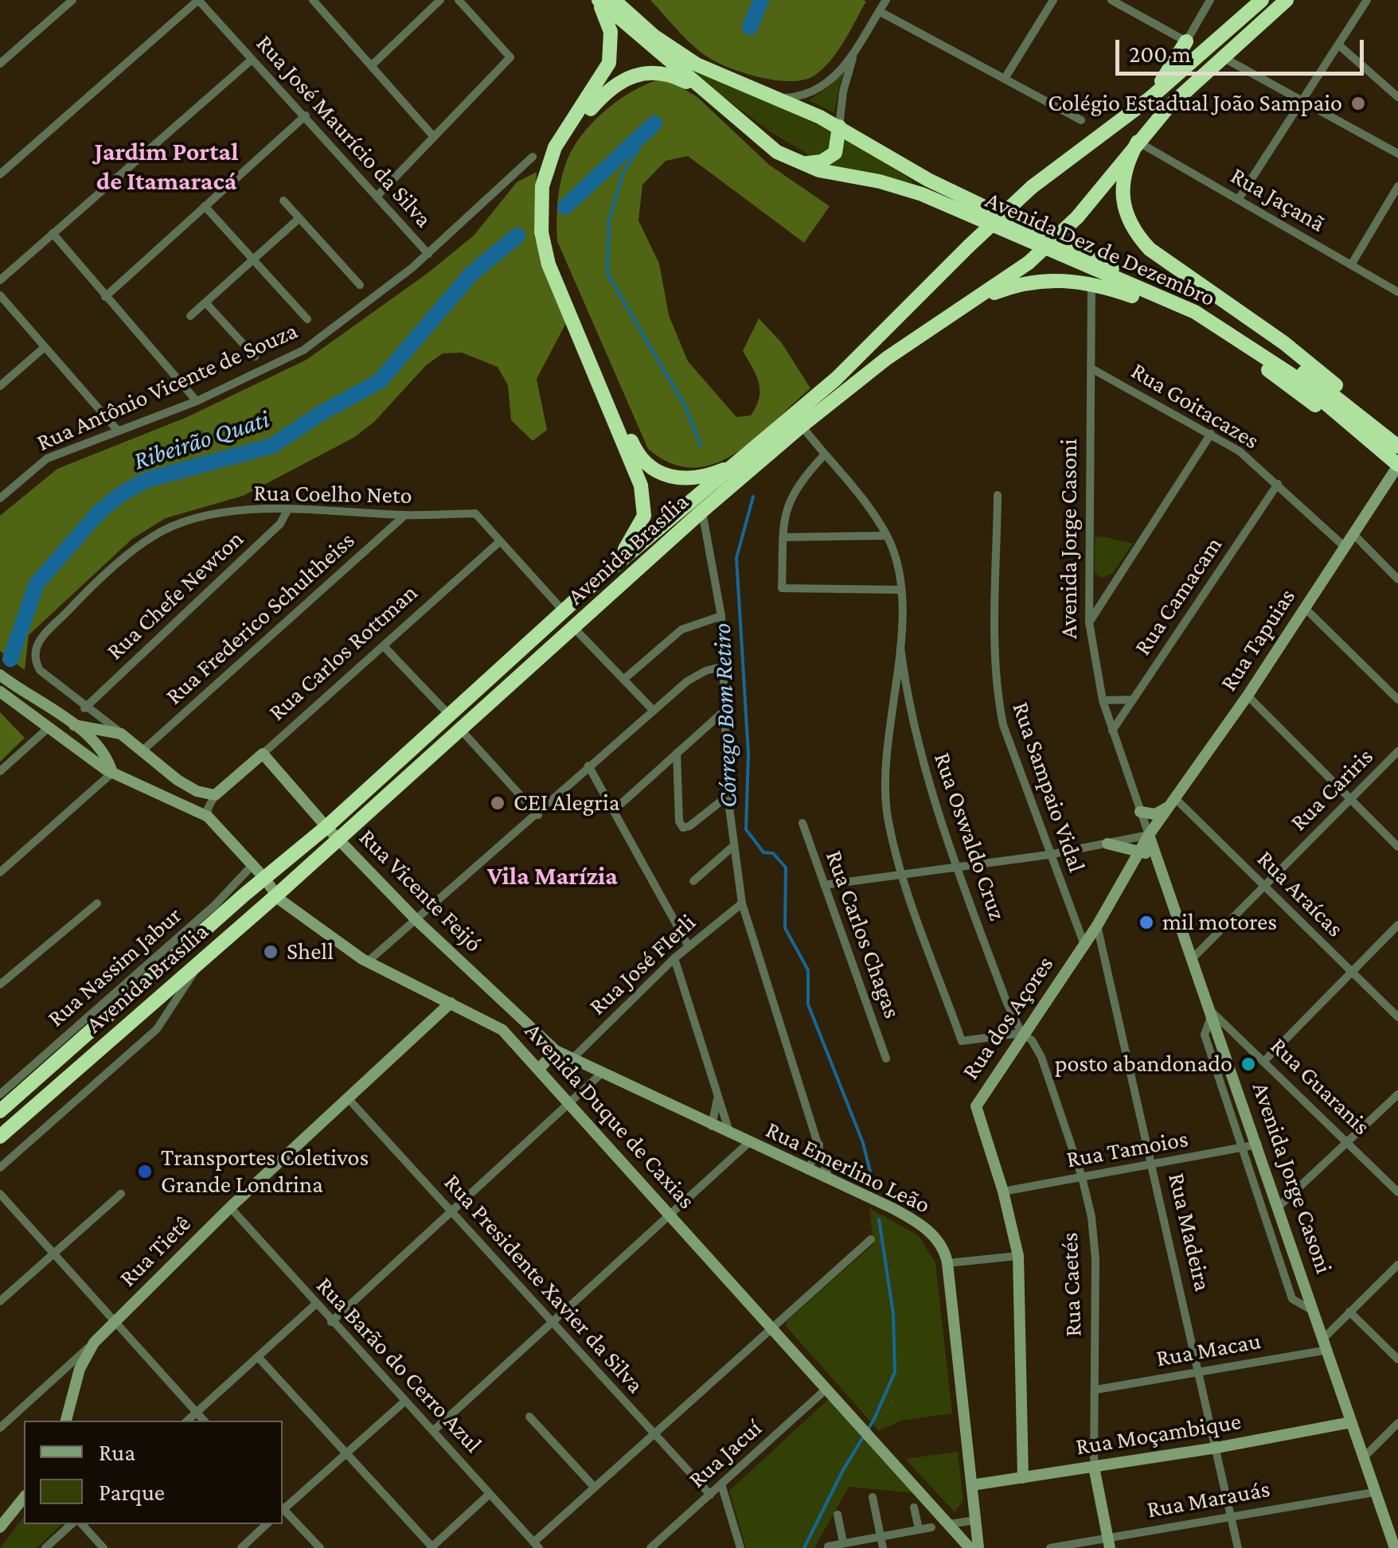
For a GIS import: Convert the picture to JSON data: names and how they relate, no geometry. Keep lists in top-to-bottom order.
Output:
{
  "streets": {
    "highway": ["Avenida Dez de Dezembro", "Avenida Brasília"],
    "street": [
      "Rua José Maurício da Silva",
      "Rua Jaçanã",
      "Rua Antônio Vicente de Souza",
      "Rua Goitacazes",
      "Rua Coelho Neto",
      "Avenida Jorge Casoni",
      "Rua Chefe Newton",
      "Rua Camacam",
      "Rua Frederico Schultheiss",
      "Rua Tapuias",
      "Rua Carlos Rottman",
      "Rua Sampaio Vidal",
      "Rua Cariris",
      "Rua Oswaldo Cruz",
      "Rua Vicente Feijó",
      "Rua Araícas",
      "Rua Carlos Chagas",
      "Rua José FIerli",
      "Rua Nassim Jabur",
      "Rua dos Açores",
      "Rua Guaranis",
      "Avenida Duque de Caxias",
      "Rua Tamoios",
      "Rua Emerlino Leão",
      "Rua Madeira",
      "Rua Tietê",
      "Rua Presidente Xavier da Silva",
      "Rua Caetés",
      "Rua Macau",
      "Rua Barão do Cerro Azul",
      "Rua Moçambique",
      "Rua Jacuí",
      "Rua Marauás"
    ]
  },
  "crossings": [
    ["Rua José Maurício da Silva", "Rua Antônio Vicente de Souza"],
    ["Rua Jaçanã", "Avenida Brasília"],
    ["Avenida Dez de Dezembro", "Rua Tapuias"],
    ["Rua Goitacazes", "Avenida Jorge Casoni"],
    ["Rua Goitacazes", "Rua Camacam"],
    ["Rua Goitacazes", "Rua Tapuias"],
    ["Rua Coelho Neto", "Rua Chefe Newton"],
    ["Rua Coelho Neto", "Rua Frederico Schultheiss"],
    ["Rua Coelho Neto", "Rua Carlos Rottman"],
    ["Avenida Jorge Casoni", "Rua Camacam"],
    ["Avenida Jorge Casoni", "Rua Tapuias"],
    ["Avenida Jorge Casoni", "Rua Cariris"],
    ["Avenida Jorge Casoni", "Rua dos Açores"],
    ["Avenida Jorge Casoni", "Rua Guaranis"],
    ["Avenida Jorge Casoni", "Rua Tamoios"],
    ["Avenida Jorge Casoni", "Rua Macau"],
    ["Avenida Jorge Casoni", "Rua Moçambique"],
    ["Avenida Jorge Casoni", "Rua Marauás"],
    ["Avenida Brasília", "Rua Vicente Feijó"],
    ["Avenida Brasília", "Avenida Duque de Caxias"],
    ["Rua Tapuias", "Rua Araícas"],
    ["Rua Tapuias", "Rua dos Açores"],
    ["Rua Carlos Rottman", "Rua Vicente Feijó"],
    ["Rua Sampaio Vidal", "Rua dos Açores"],
    ["Rua Cariris", "Rua Araícas"],
    ["Rua Oswaldo Cruz", "Rua dos Açores"],
    ["Rua Oswaldo Cruz", "Rua Caetés"],
    ["Rua Vicente Feijó", "Rua Emerlino Leão"],
    ["Rua José FIerli", "Rua Emerlino Leão"],
    ["Rua Nassim Jabur", "Avenida Duque de Caxias"],
    ["Rua dos Açores", "Rua Tamoios"],
    ["Rua dos Açores", "Rua Madeira"],
    ["Rua dos Açores", "Rua Caetés"],
    ["Rua dos Açores", "Rua Moçambique"],
    ["Avenida Duque de Caxias", "Rua Tietê"],
    ["Avenida Duque de Caxias", "Rua Jacuí"],
    ["Rua Tamoios", "Rua Madeira"],
    ["Rua Tamoios", "Rua Caetés"],
    ["Rua Emerlino Leão", "Rua Moçambique"],
    ["Rua Madeira", "Rua Macau"],
    ["Rua Madeira", "Rua Moçambique"],
    ["Rua Madeira", "Rua Marauás"],
    ["Rua Tietê", "Rua Presidente Xavier da Silva"],
    ["Rua Tietê", "Rua Barão do Cerro Azul"],
    ["Rua Presidente Xavier da Silva", "Rua Jacuí"],
    ["Rua Caetés", "Rua Macau"],
    ["Rua Caetés", "Rua Moçambique"],
    ["Rua Caetés", "Rua Marauás"]
  ],
  "districts": ["Jardim Portal de Itamaracá", "Vila Marízia"],
  "water": ["Ribeirão Quati", "Córrego Bom Retiro"],
  "places": [
    "Colégio Estadual João Sampaio",
    "CEI Alegria",
    "mil motores",
    "Shell",
    "posto abandonado",
    "Transportes Coletivos Grande Londrina"
  ],
  "legend": ["Rua", "Parque"],
  "scale_bar": "200 m"
}
